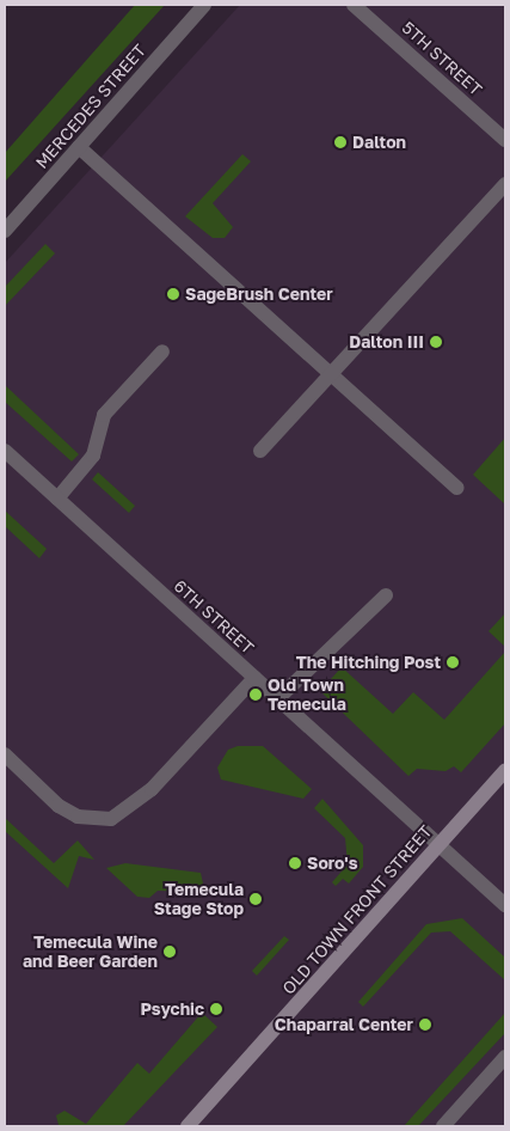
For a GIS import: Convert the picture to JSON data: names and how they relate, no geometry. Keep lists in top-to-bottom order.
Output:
{
  "streets": {
    "main road": ["OLD TOWN FRONT STREET"],
    "street": ["5TH STREET", "MERCEDES STREET", "6TH STREET"]
  },
  "crossings": [
    ["6TH STREET", "OLD TOWN FRONT STREET"]
  ],
  "places": [
    "Dalton",
    "SageBrush Center",
    "Dalton III",
    "The Hitching Post",
    "Old Town Temecula",
    "Soro's",
    "Temecula Stage Stop",
    "Temecula Wine and Beer Garden",
    "Psychic",
    "Chaparral Center"
  ]
}
